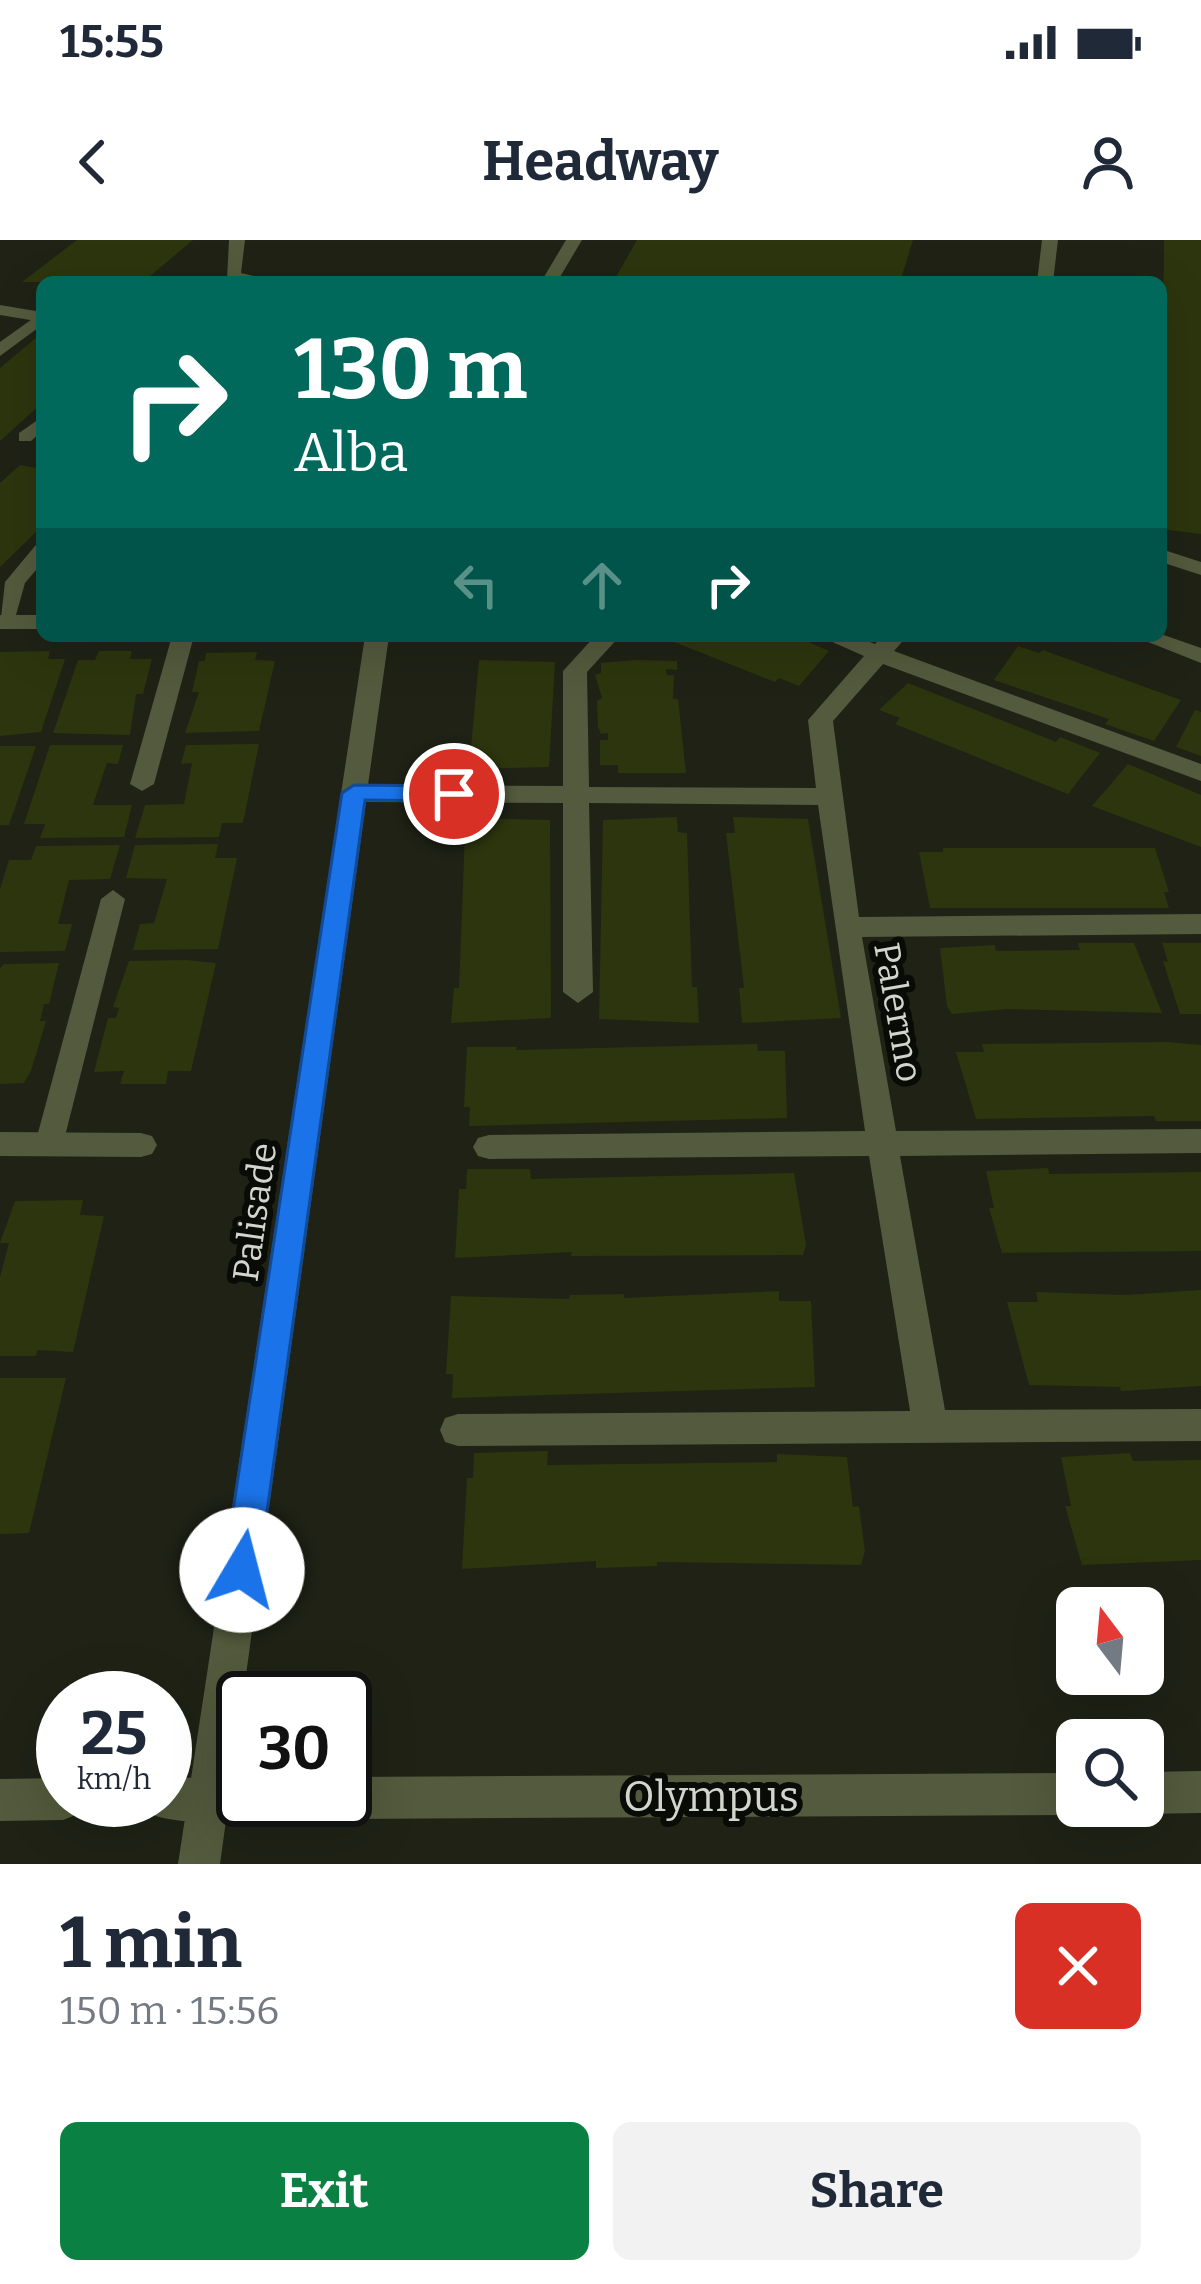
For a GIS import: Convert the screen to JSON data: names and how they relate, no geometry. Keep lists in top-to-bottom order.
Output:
{
  "streets": {
    "street": ["Palermo", "Palisade", "Olympus"]
  },
  "north": "top",
  "page": {
    "status": "15:55",
    "header": "Headway",
    "turn": ["130 m", "Alba"],
    "speed": "25 km/h",
    "limit": "30",
    "heading": ["1 min", "150 m · 15:56"],
    "buttons": ["Exit", "Share"]
  }
}
